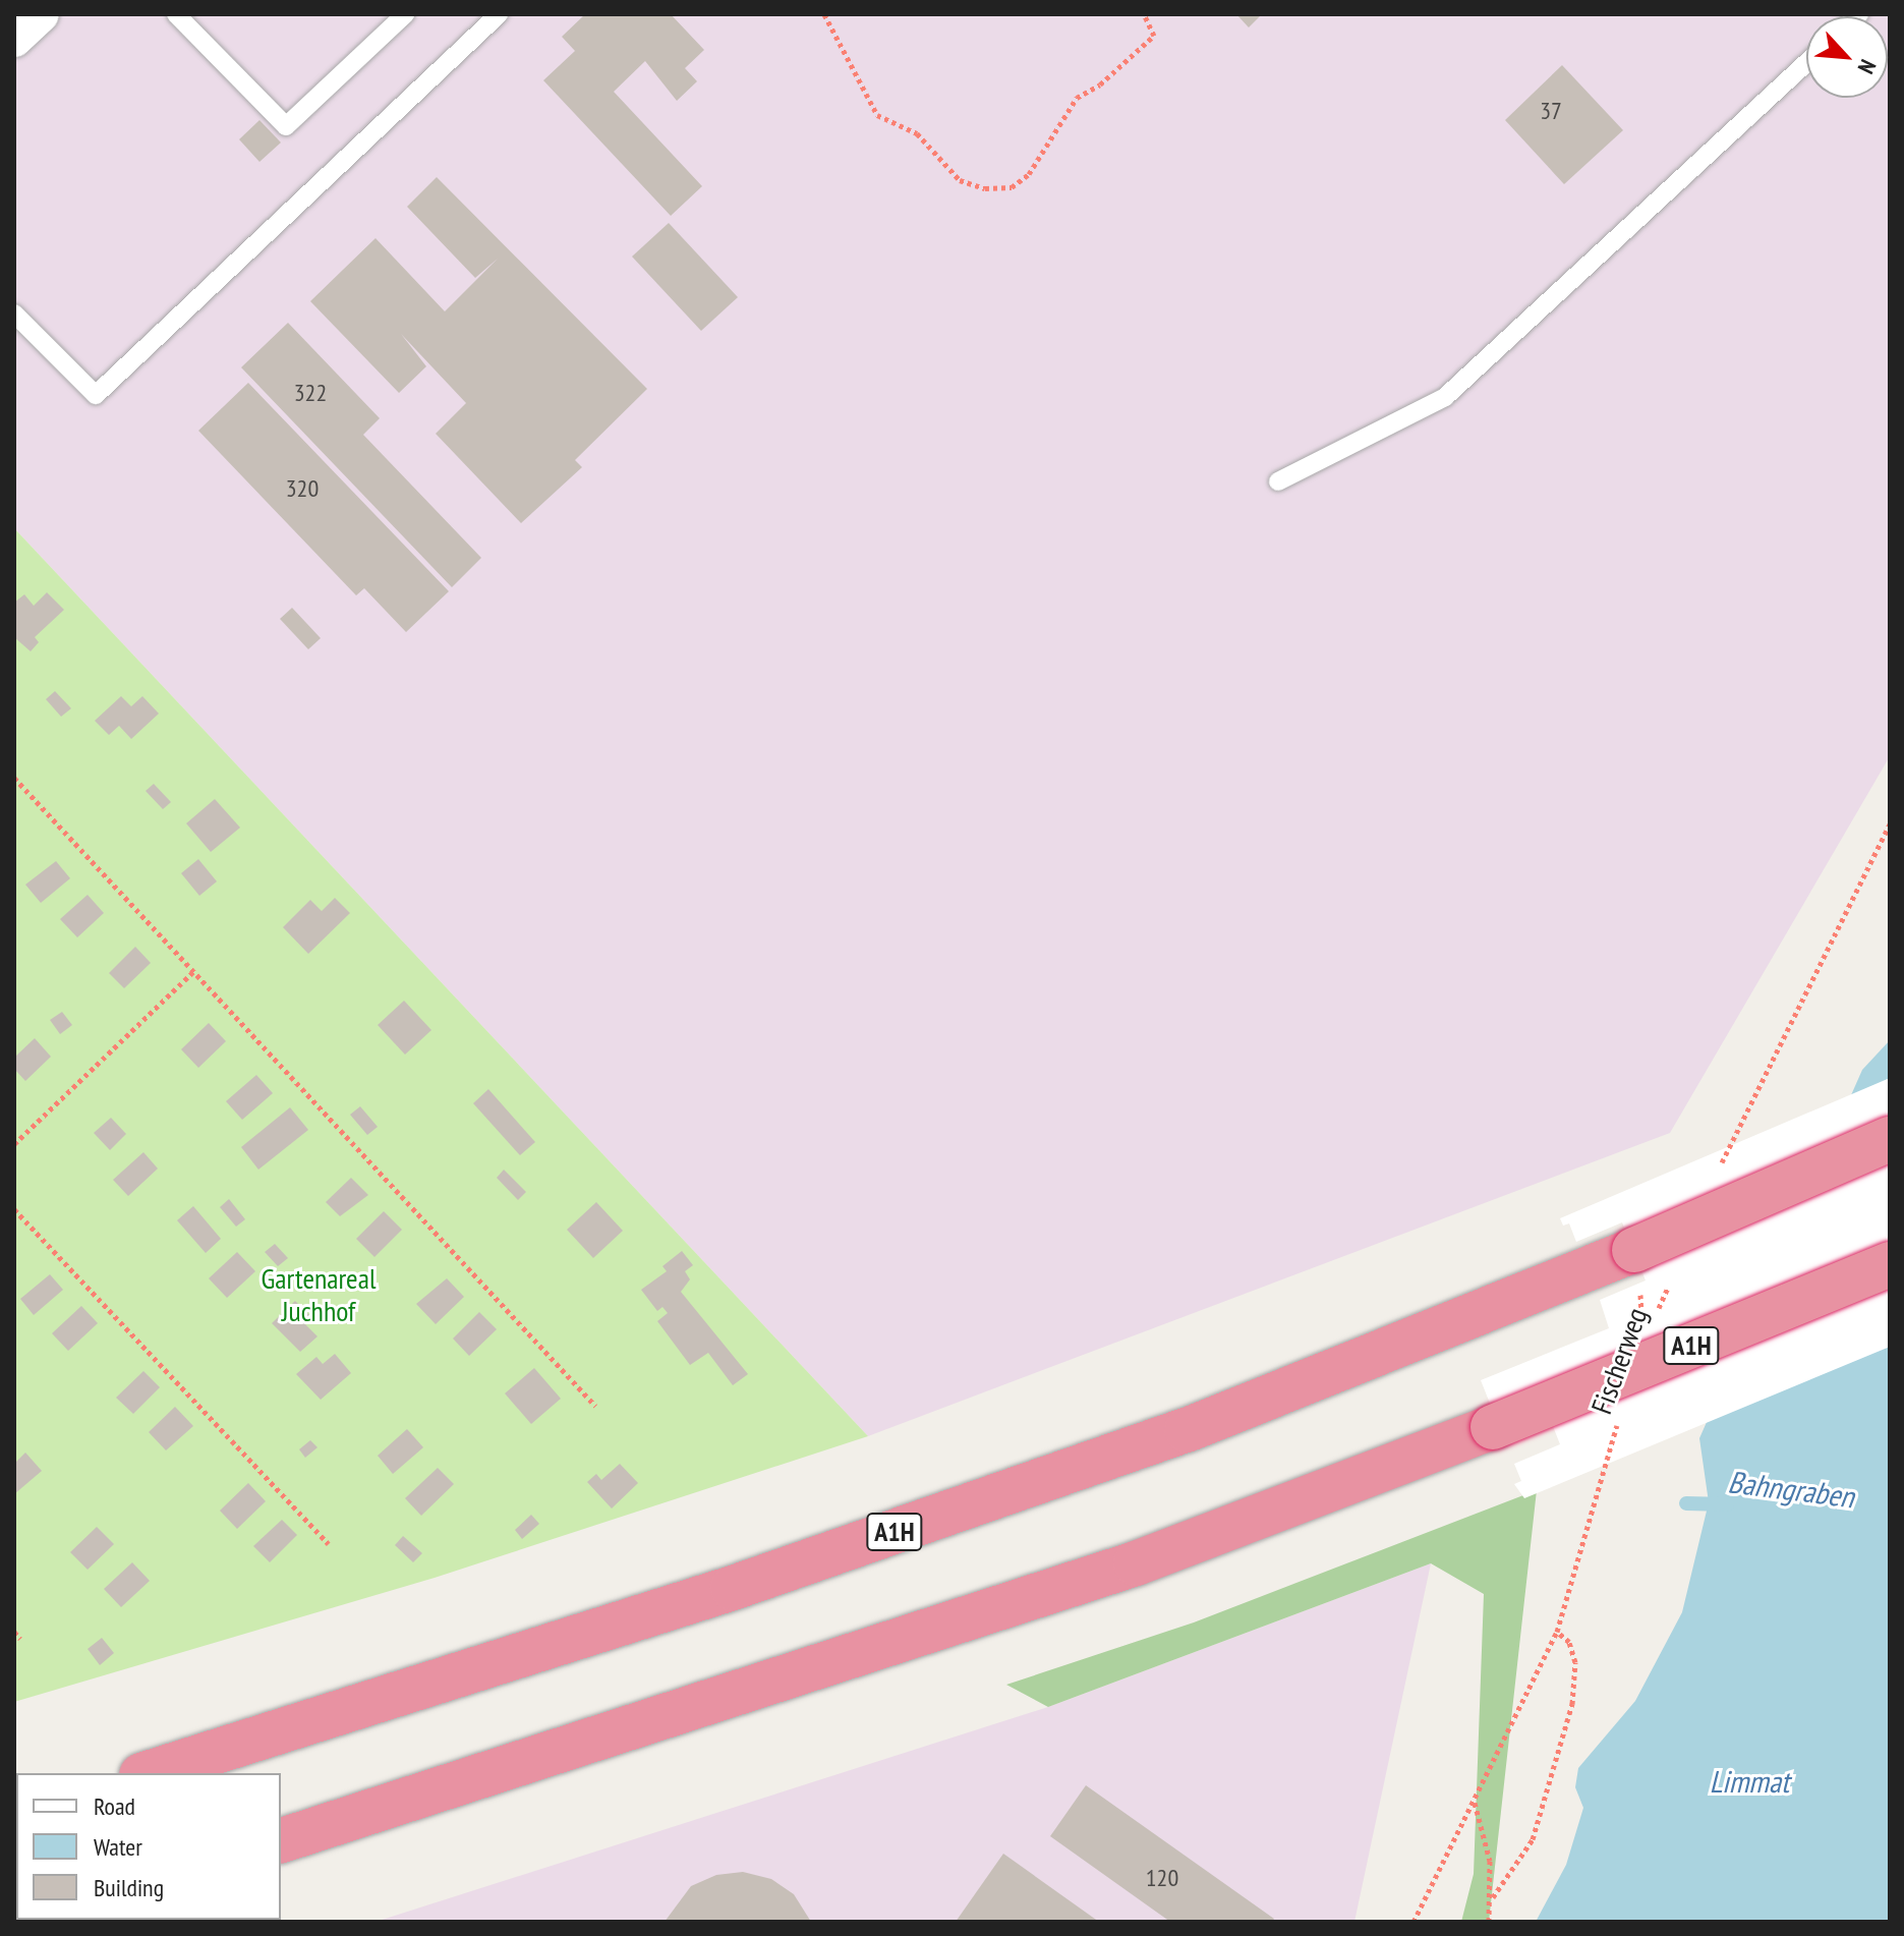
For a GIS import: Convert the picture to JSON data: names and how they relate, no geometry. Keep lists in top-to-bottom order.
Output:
{
  "streets": {
    "highway": ["A1H"],
    "path": ["Fischerweg"]
  },
  "water": ["Bahngraben", "Limmat"],
  "parks": ["Gartenareal Juchhof"],
  "house_numbers": [
    "37",
    "322",
    "320",
    "120"
  ],
  "legend": ["Road", "Water", "Building"],
  "north": "bottom right"
}
